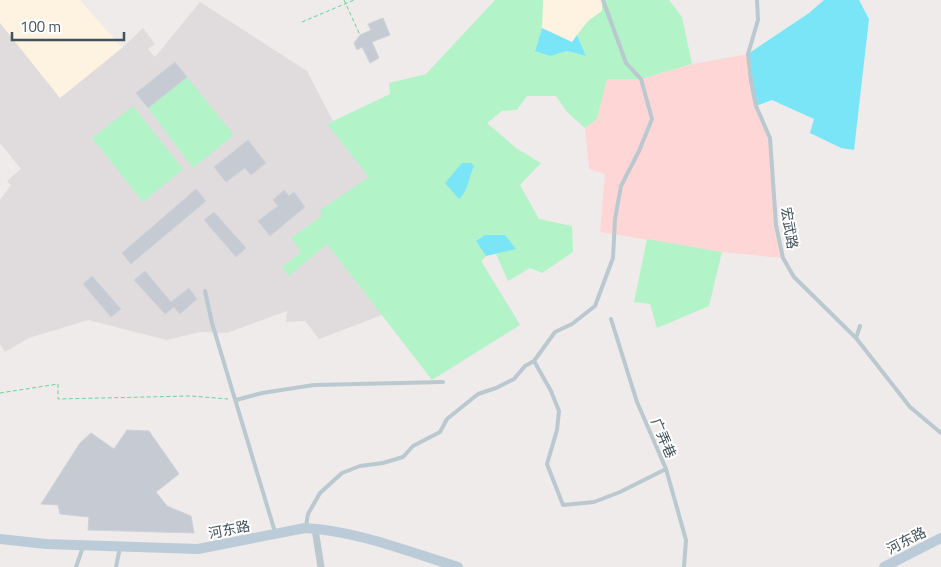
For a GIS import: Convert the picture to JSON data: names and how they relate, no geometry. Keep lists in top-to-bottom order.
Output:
{
  "streets": {
    "main road": ["河东路"],
    "lane": ["宏武路", "广弄巷"]
  },
  "scale_bar": "100 m"
}
